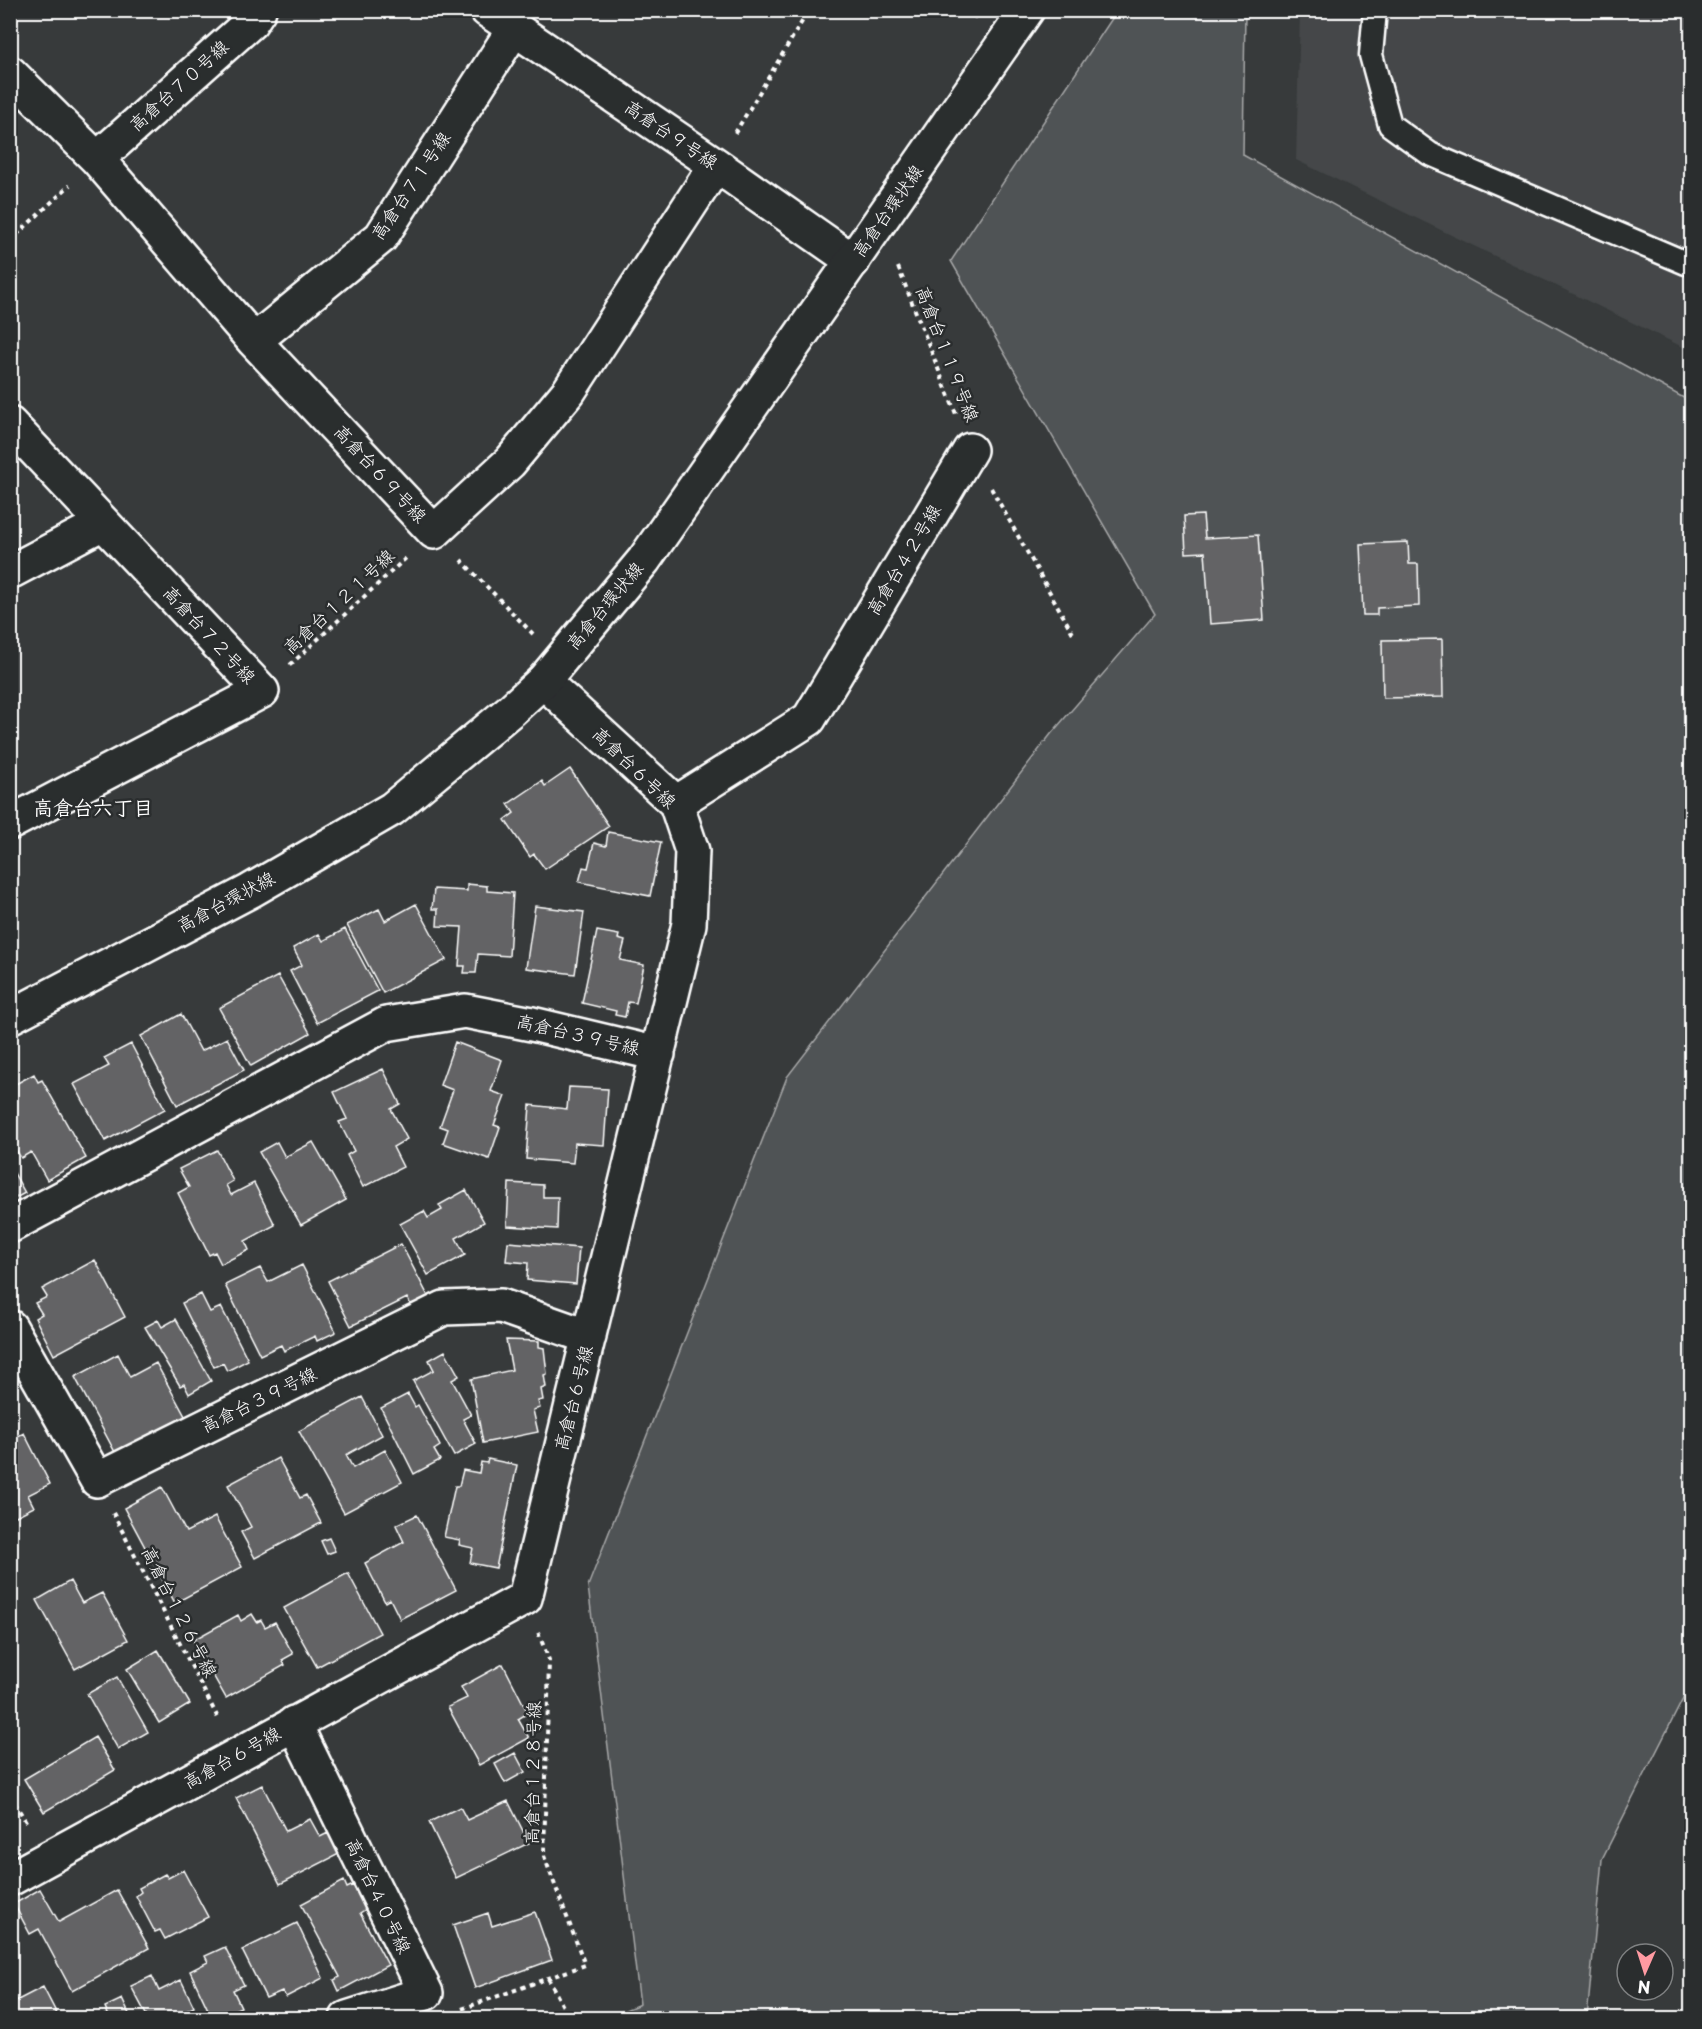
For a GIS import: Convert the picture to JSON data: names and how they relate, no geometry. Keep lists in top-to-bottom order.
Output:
{
  "streets": {
    "street": [
      "高倉台７０号線",
      "高倉台９号線",
      "高倉台７１号線",
      "高倉台環状線",
      "高倉台６９号線",
      "高倉台４２号線",
      "高倉台７２号線",
      "高倉台６号線",
      "高倉台３９号線",
      "高倉台４０号線"
    ],
    "path": [
      "高倉台１１９号線",
      "高倉台１２１号線",
      "高倉台１２６号線",
      "高倉台１２８号線"
    ]
  },
  "crossings": [
    ["高倉台７０号線", "高倉台６９号線"],
    ["高倉台９号線", "高倉台７１号線"],
    ["高倉台９号線", "高倉台環状線"],
    ["高倉台９号線", "高倉台６９号線"],
    ["高倉台７１号線", "高倉台６９号線"],
    ["高倉台環状線", "高倉台６号線"],
    ["高倉台１１９号線", "高倉台４２号線"],
    ["高倉台６９号線", "高倉台１２１号線"],
    ["高倉台４２号線", "高倉台６号線"],
    ["高倉台１２１号線", "高倉台７２号線"],
    ["高倉台６号線", "高倉台３９号線"],
    ["高倉台６号線", "高倉台１２６号線"],
    ["高倉台６号線", "高倉台１２８号線"],
    ["高倉台６号線", "高倉台４０号線"],
    ["高倉台３９号線", "高倉台１２６号線"]
  ],
  "districts": ["高倉台六丁目"],
  "north": "bottom"
}
